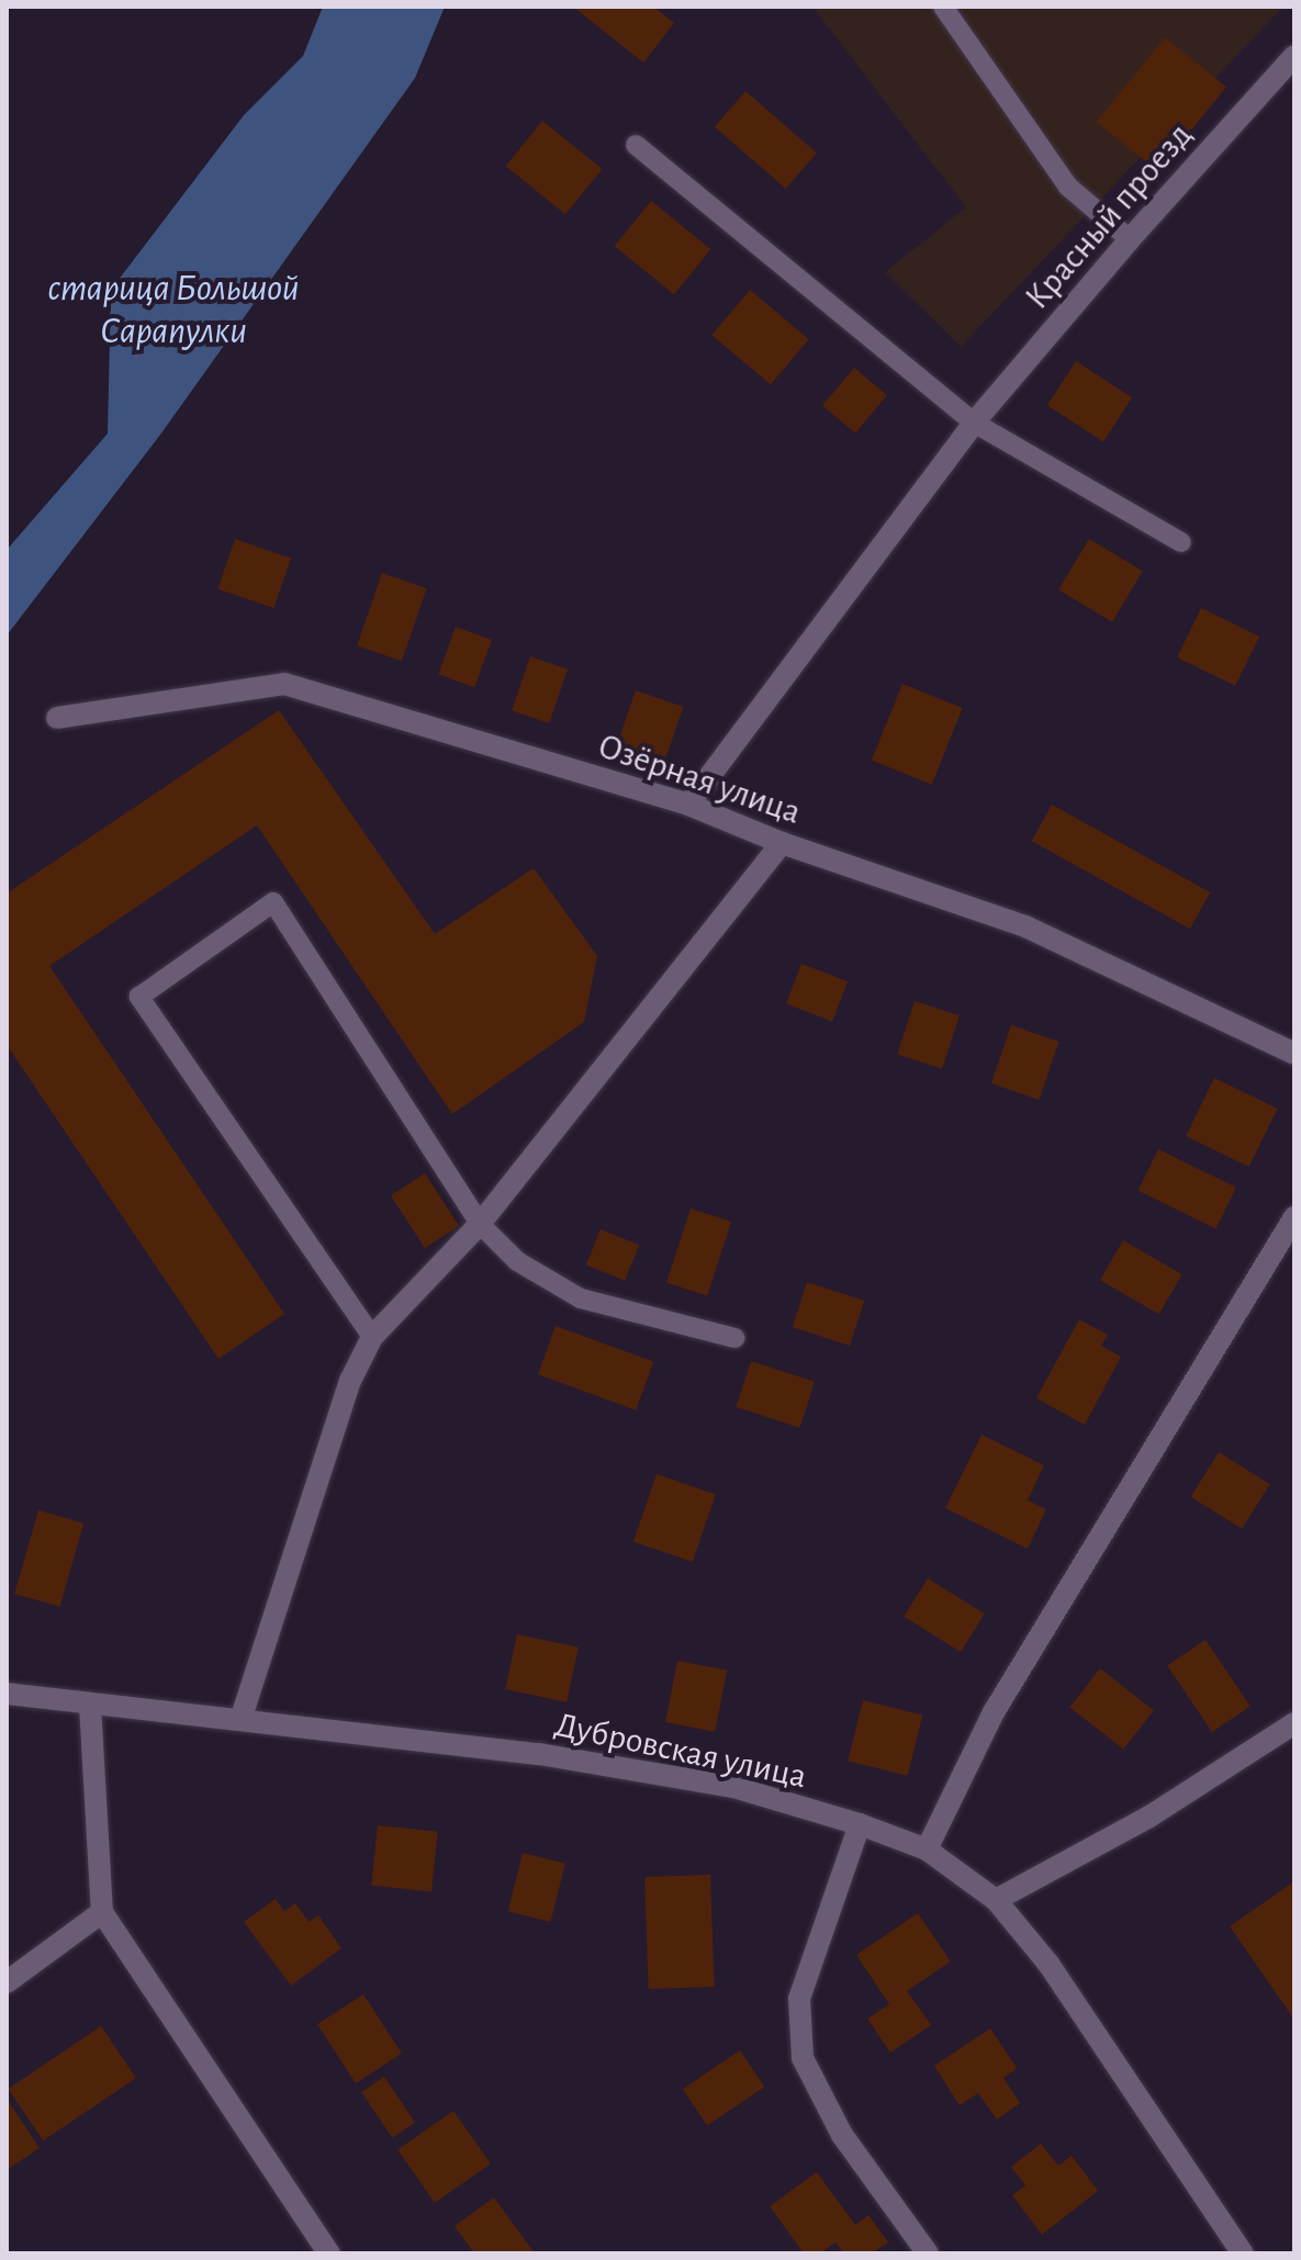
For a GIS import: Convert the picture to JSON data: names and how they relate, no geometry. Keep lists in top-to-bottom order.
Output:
{
  "streets": {
    "street": ["Красный проезд", "Озёрная улица", "Дубровская улица"]
  },
  "crossings": [
    ["Красный проезд", "Озёрная улица"]
  ],
  "water": ["старица Большой Сарапулки"]
}
